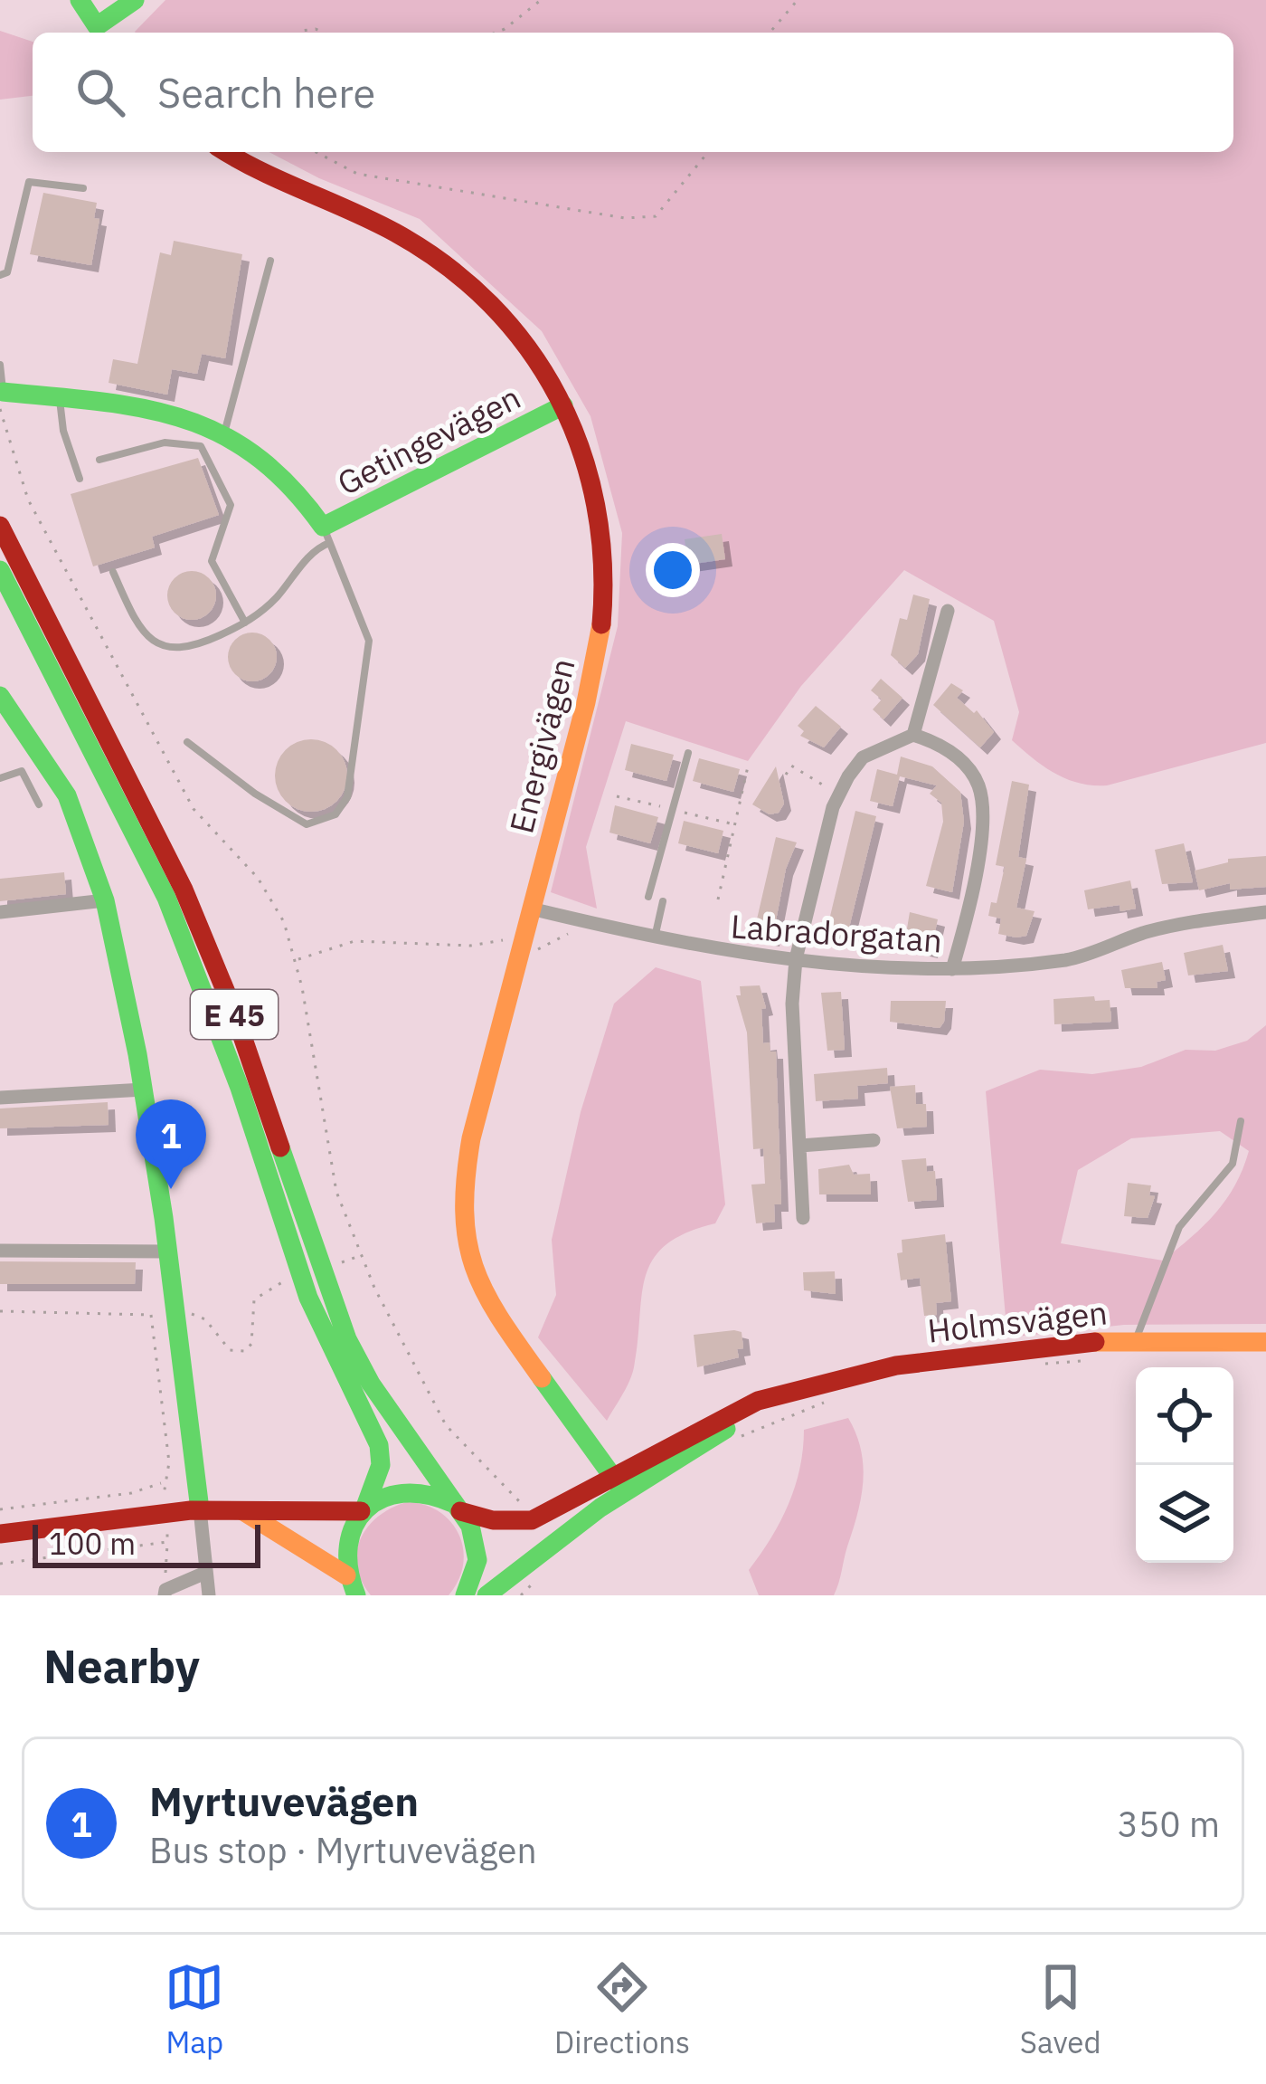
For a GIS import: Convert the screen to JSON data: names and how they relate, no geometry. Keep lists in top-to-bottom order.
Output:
{
  "streets": {
    "main road": [
      "Getingevägen",
      "Energivägen",
      "E 45",
      "Holmsvägen"
    ],
    "street": ["Labradorgatan"]
  },
  "crossings": [
    ["Getingevägen", "Energivägen"],
    ["Energivägen", "Labradorgatan"],
    ["Energivägen", "Holmsvägen"]
  ],
  "scale_bar": "100 m",
  "page": {
    "search": "Search here",
    "pins": "1",
    "scale": "100 m",
    "heading": "Nearby",
    "list": [
      {
        "mark": "1",
        "name": "Myrtuvevägen",
        "note": "Bus stop · Myrtuvevägen",
        "value": "350 m"
      }
    ],
    "nav": ["Map", "Directions", "Saved"]
  }
}
